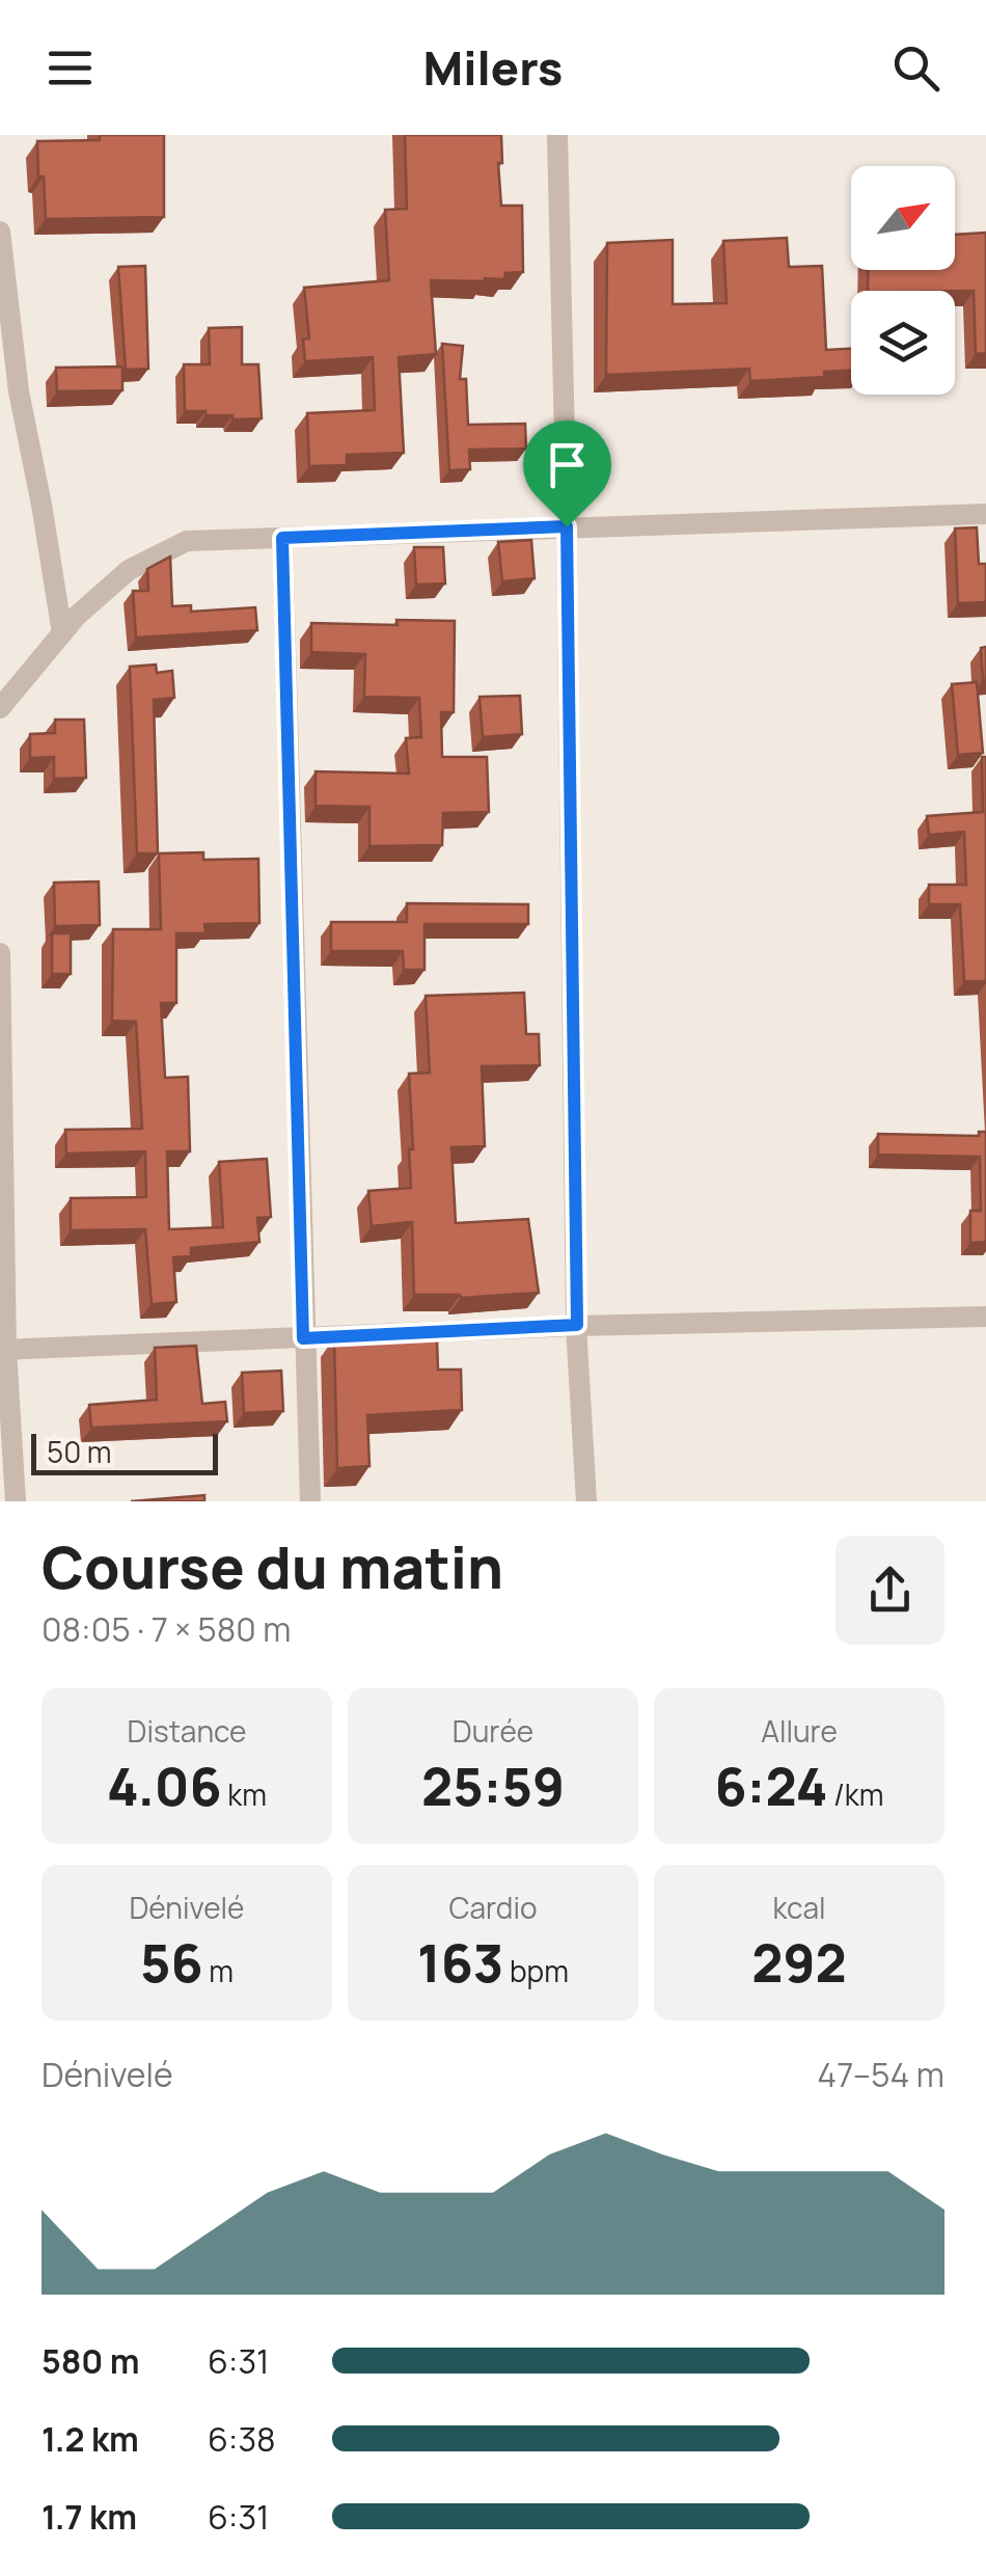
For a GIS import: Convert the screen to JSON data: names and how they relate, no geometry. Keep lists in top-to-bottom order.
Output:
{
  "scale_bar": "50 m",
  "north": "top right",
  "page": {
    "header": "Milers",
    "scale": "50 m",
    "heading": ["Course du matin", "08:05 · 7 × 580 m"],
    "stats": [
      ["Distance", "4.06 km"],
      ["Durée", "25:59"],
      ["Allure", "6:24 /km"],
      ["Dénivelé", "56 m"],
      ["Cardio", "163 bpm"],
      ["kcal", "292"]
    ],
    "chart": ["Dénivelé", "47–54 m"],
    "list": [
      {
        "name": "580 m",
        "note": "6:31"
      },
      {
        "name": "1.2 km",
        "note": "6:38"
      },
      {
        "name": "1.7 km",
        "note": "6:31"
      }
    ]
  }
}
